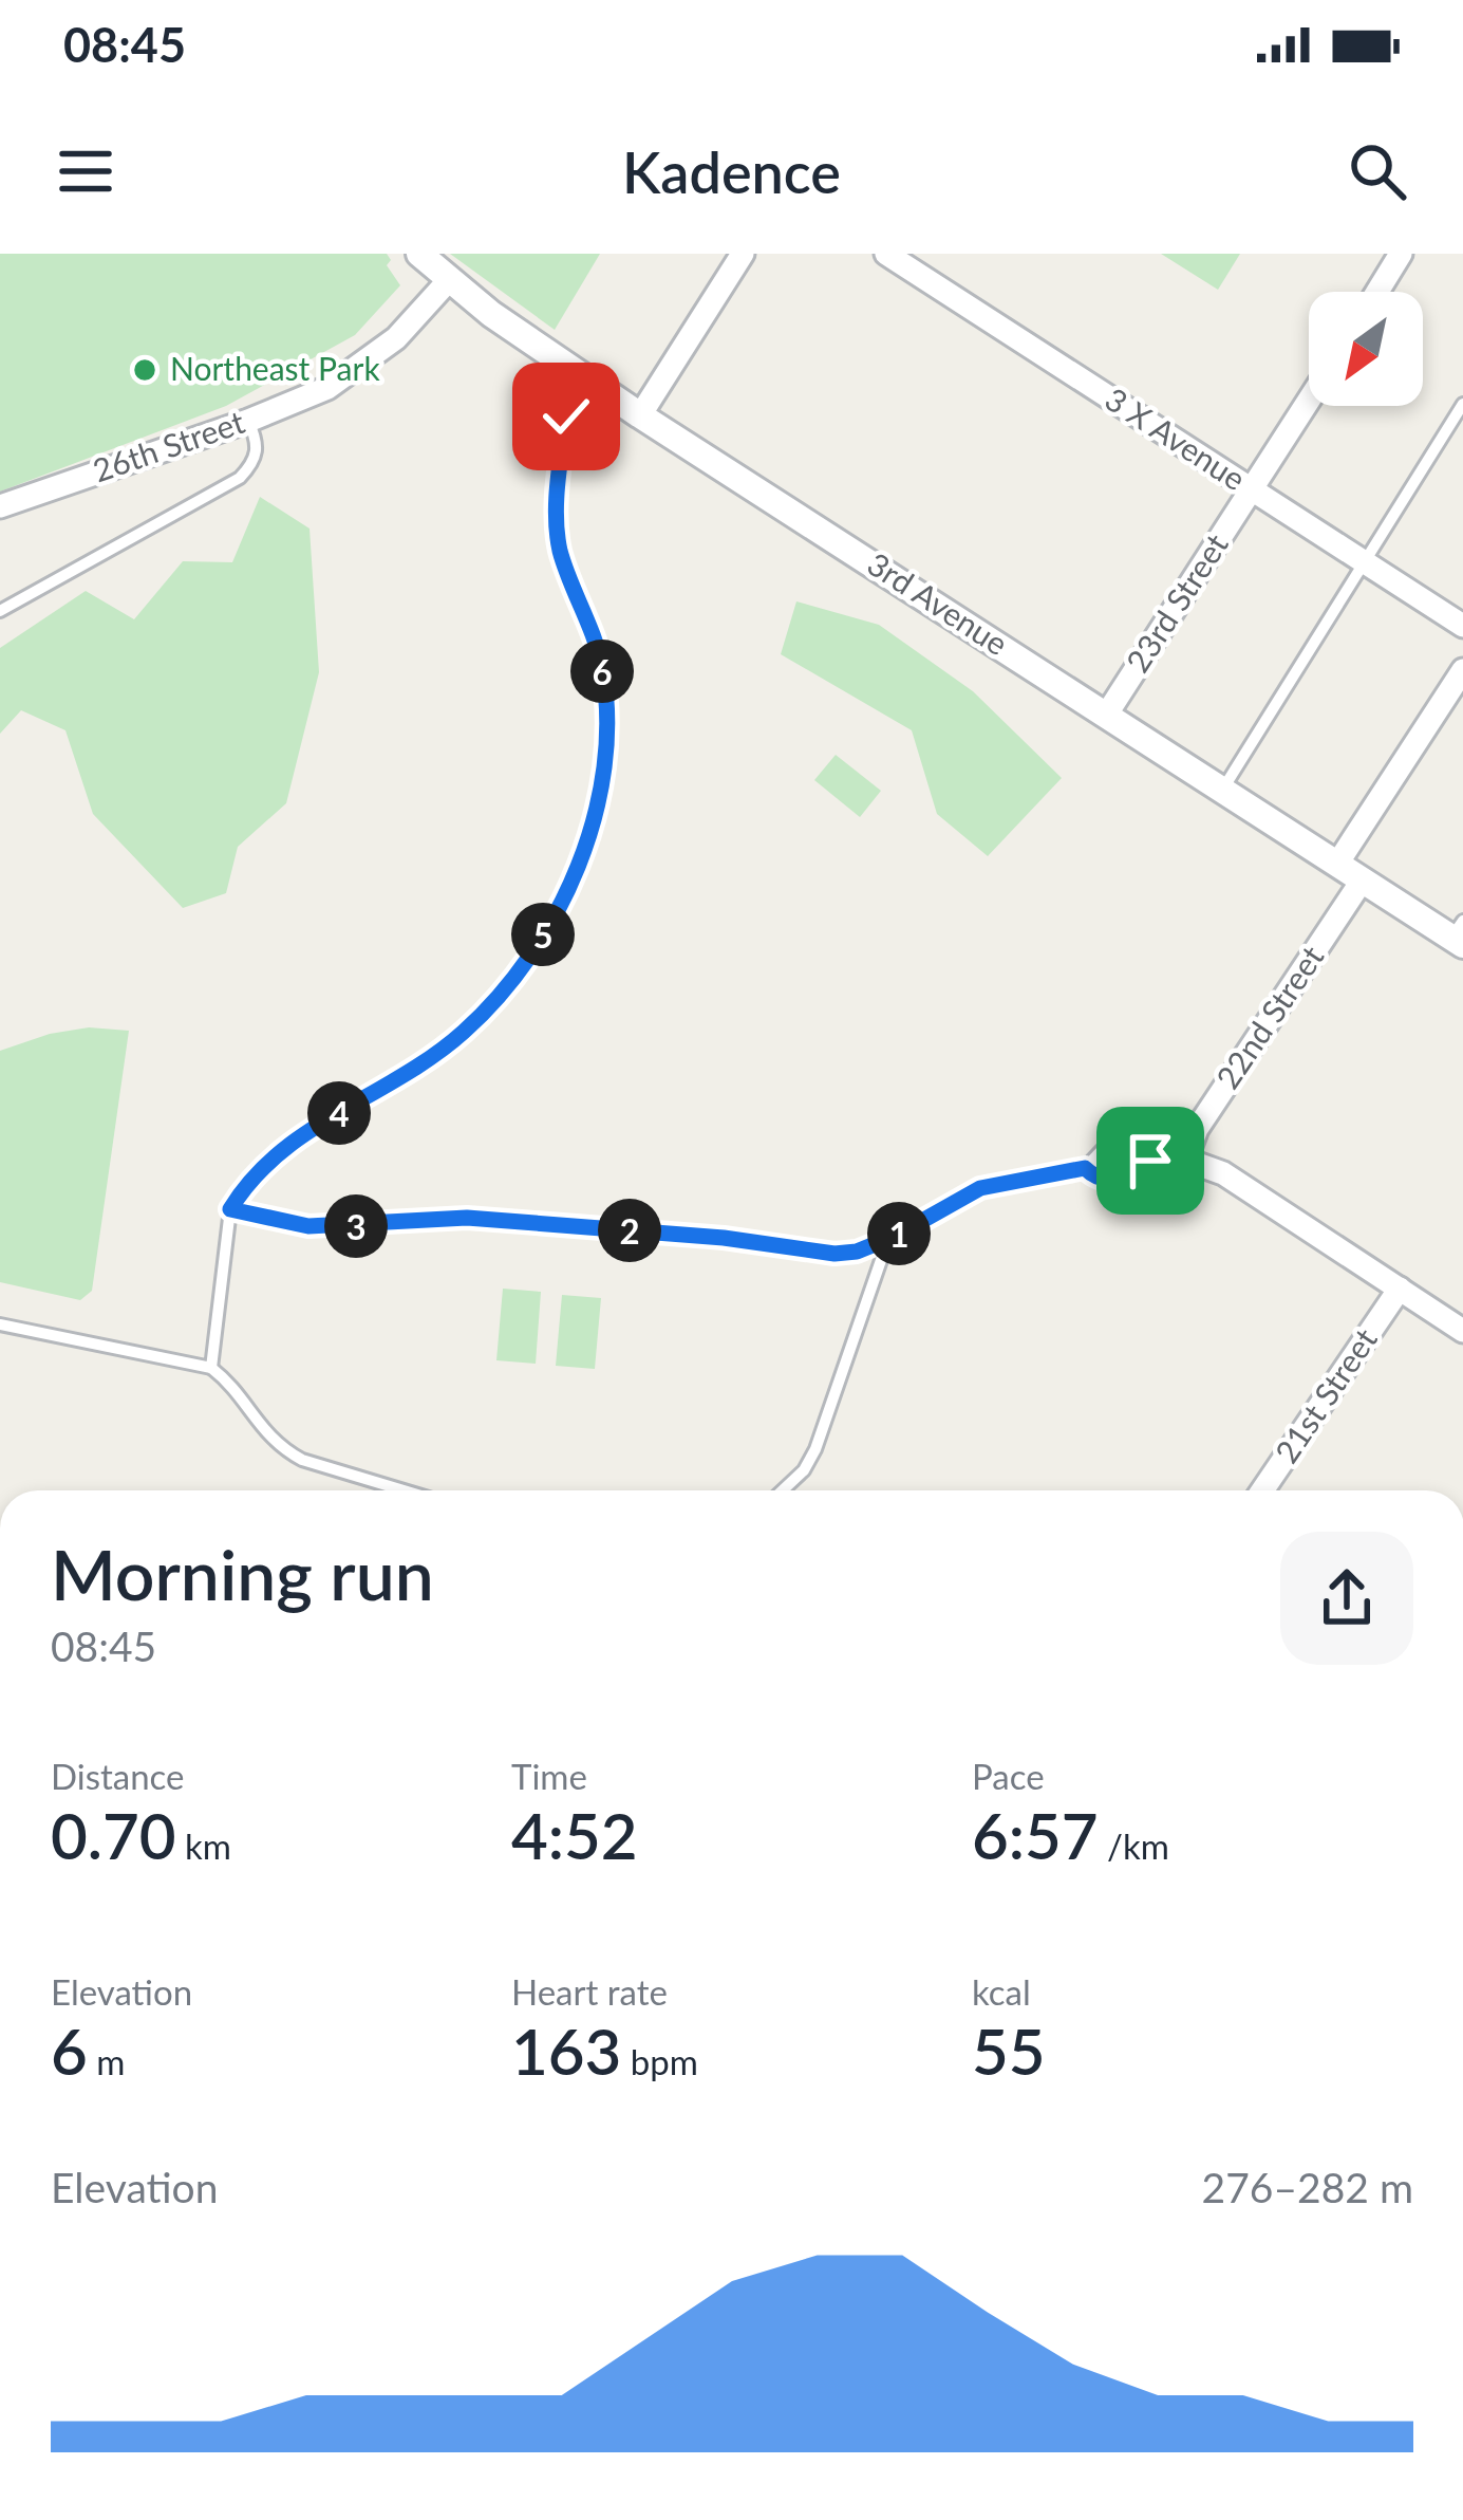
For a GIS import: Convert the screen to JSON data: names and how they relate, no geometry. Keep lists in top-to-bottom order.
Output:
{
  "streets": {
    "street": [
      "3 X Avenue",
      "26th Street",
      "23rd Street",
      "3rd Avenue",
      "22nd Street",
      "21st Street"
    ]
  },
  "crossings": [
    ["3 X Avenue", "23rd Street"],
    ["26th Street", "3rd Avenue"],
    ["23rd Street", "3rd Avenue"],
    ["3rd Avenue", "22nd Street"]
  ],
  "places": ["Northeast Park"],
  "north": "bottom left",
  "page": {
    "status": "08:45",
    "header": "Kadence",
    "pins": [
      "6",
      "5",
      "4",
      "3",
      "2",
      "1"
    ],
    "heading": ["Morning run", "08:45"],
    "stats": [
      ["Distance", "0.70 km"],
      ["Time", "4:52"],
      ["Pace", "6:57 /km"],
      ["Elevation", "6 m"],
      ["Heart rate", "163 bpm"],
      ["kcal", "55"]
    ],
    "chart": ["Elevation", "276–282 m"]
  }
}
